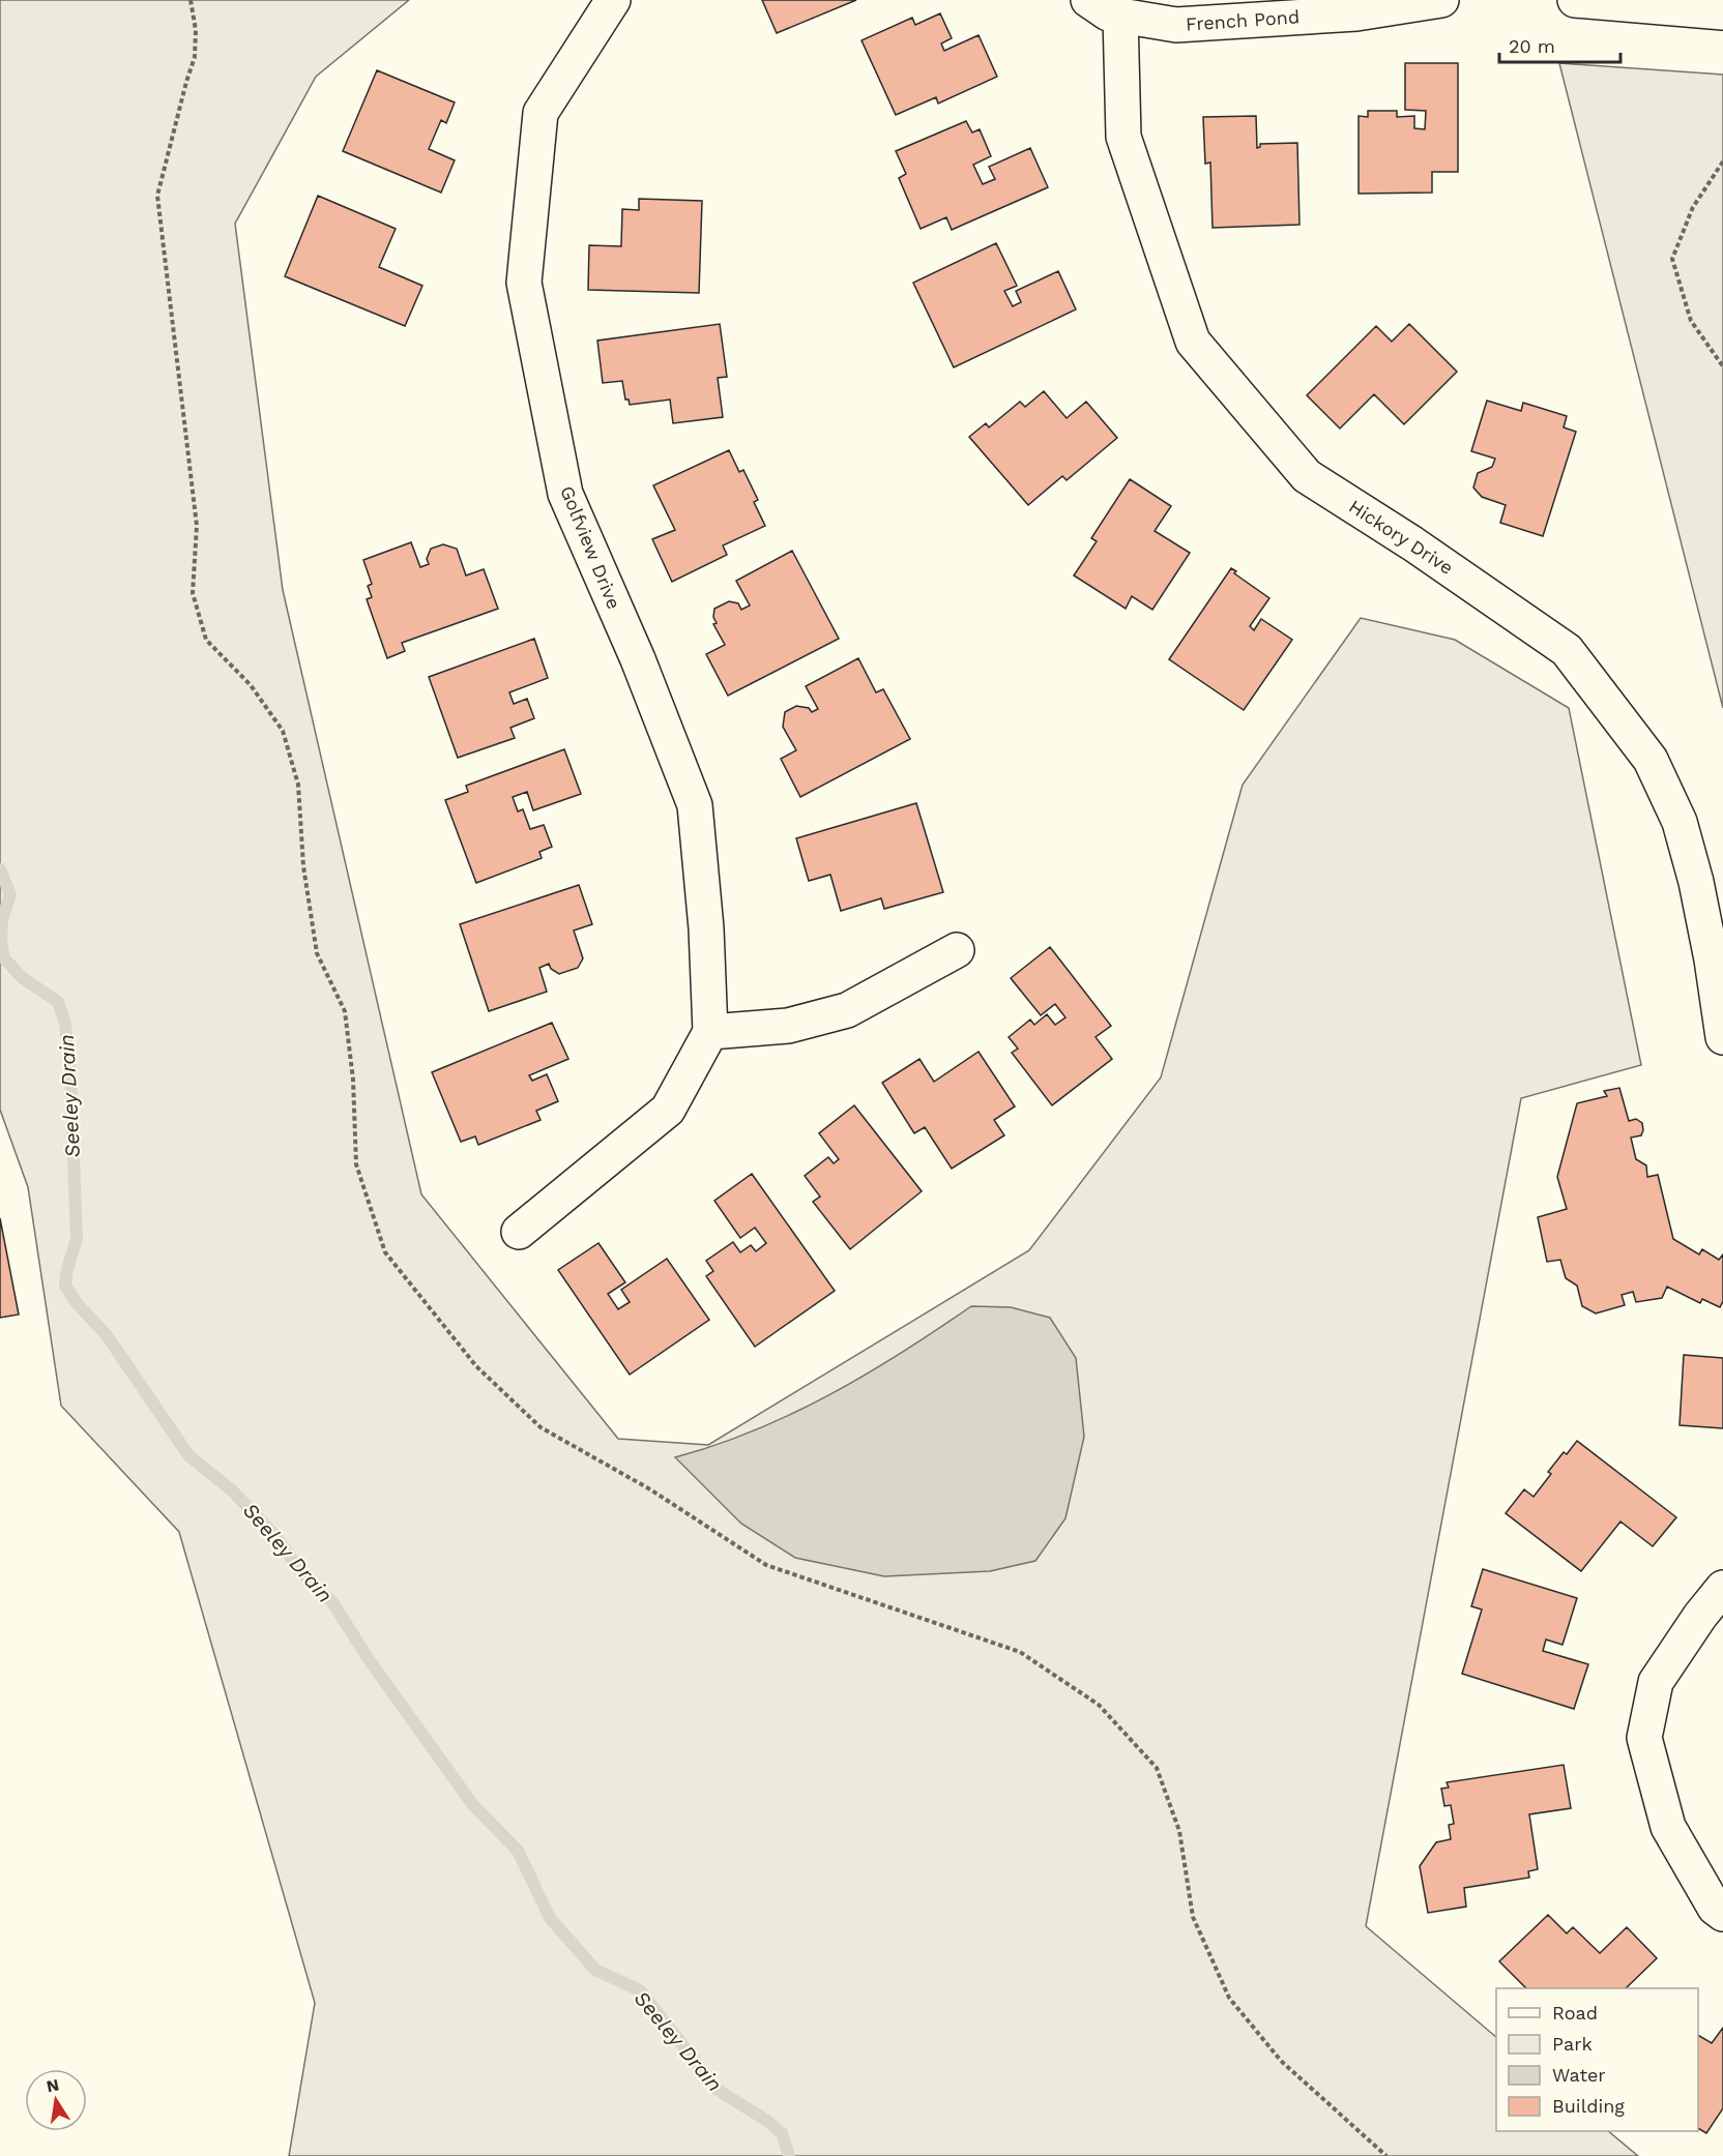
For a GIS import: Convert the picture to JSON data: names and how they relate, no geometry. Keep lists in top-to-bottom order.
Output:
{
  "streets": {
    "street": ["French Pond", "Hickory Drive", "Golfview Drive"]
  },
  "crossings": [
    ["French Pond", "Hickory Drive"]
  ],
  "water": ["Seeley Drain"],
  "legend": [
    "Road",
    "Park",
    "Water",
    "Building"
  ],
  "scale_bar": "20 m",
  "north": "top"
}
